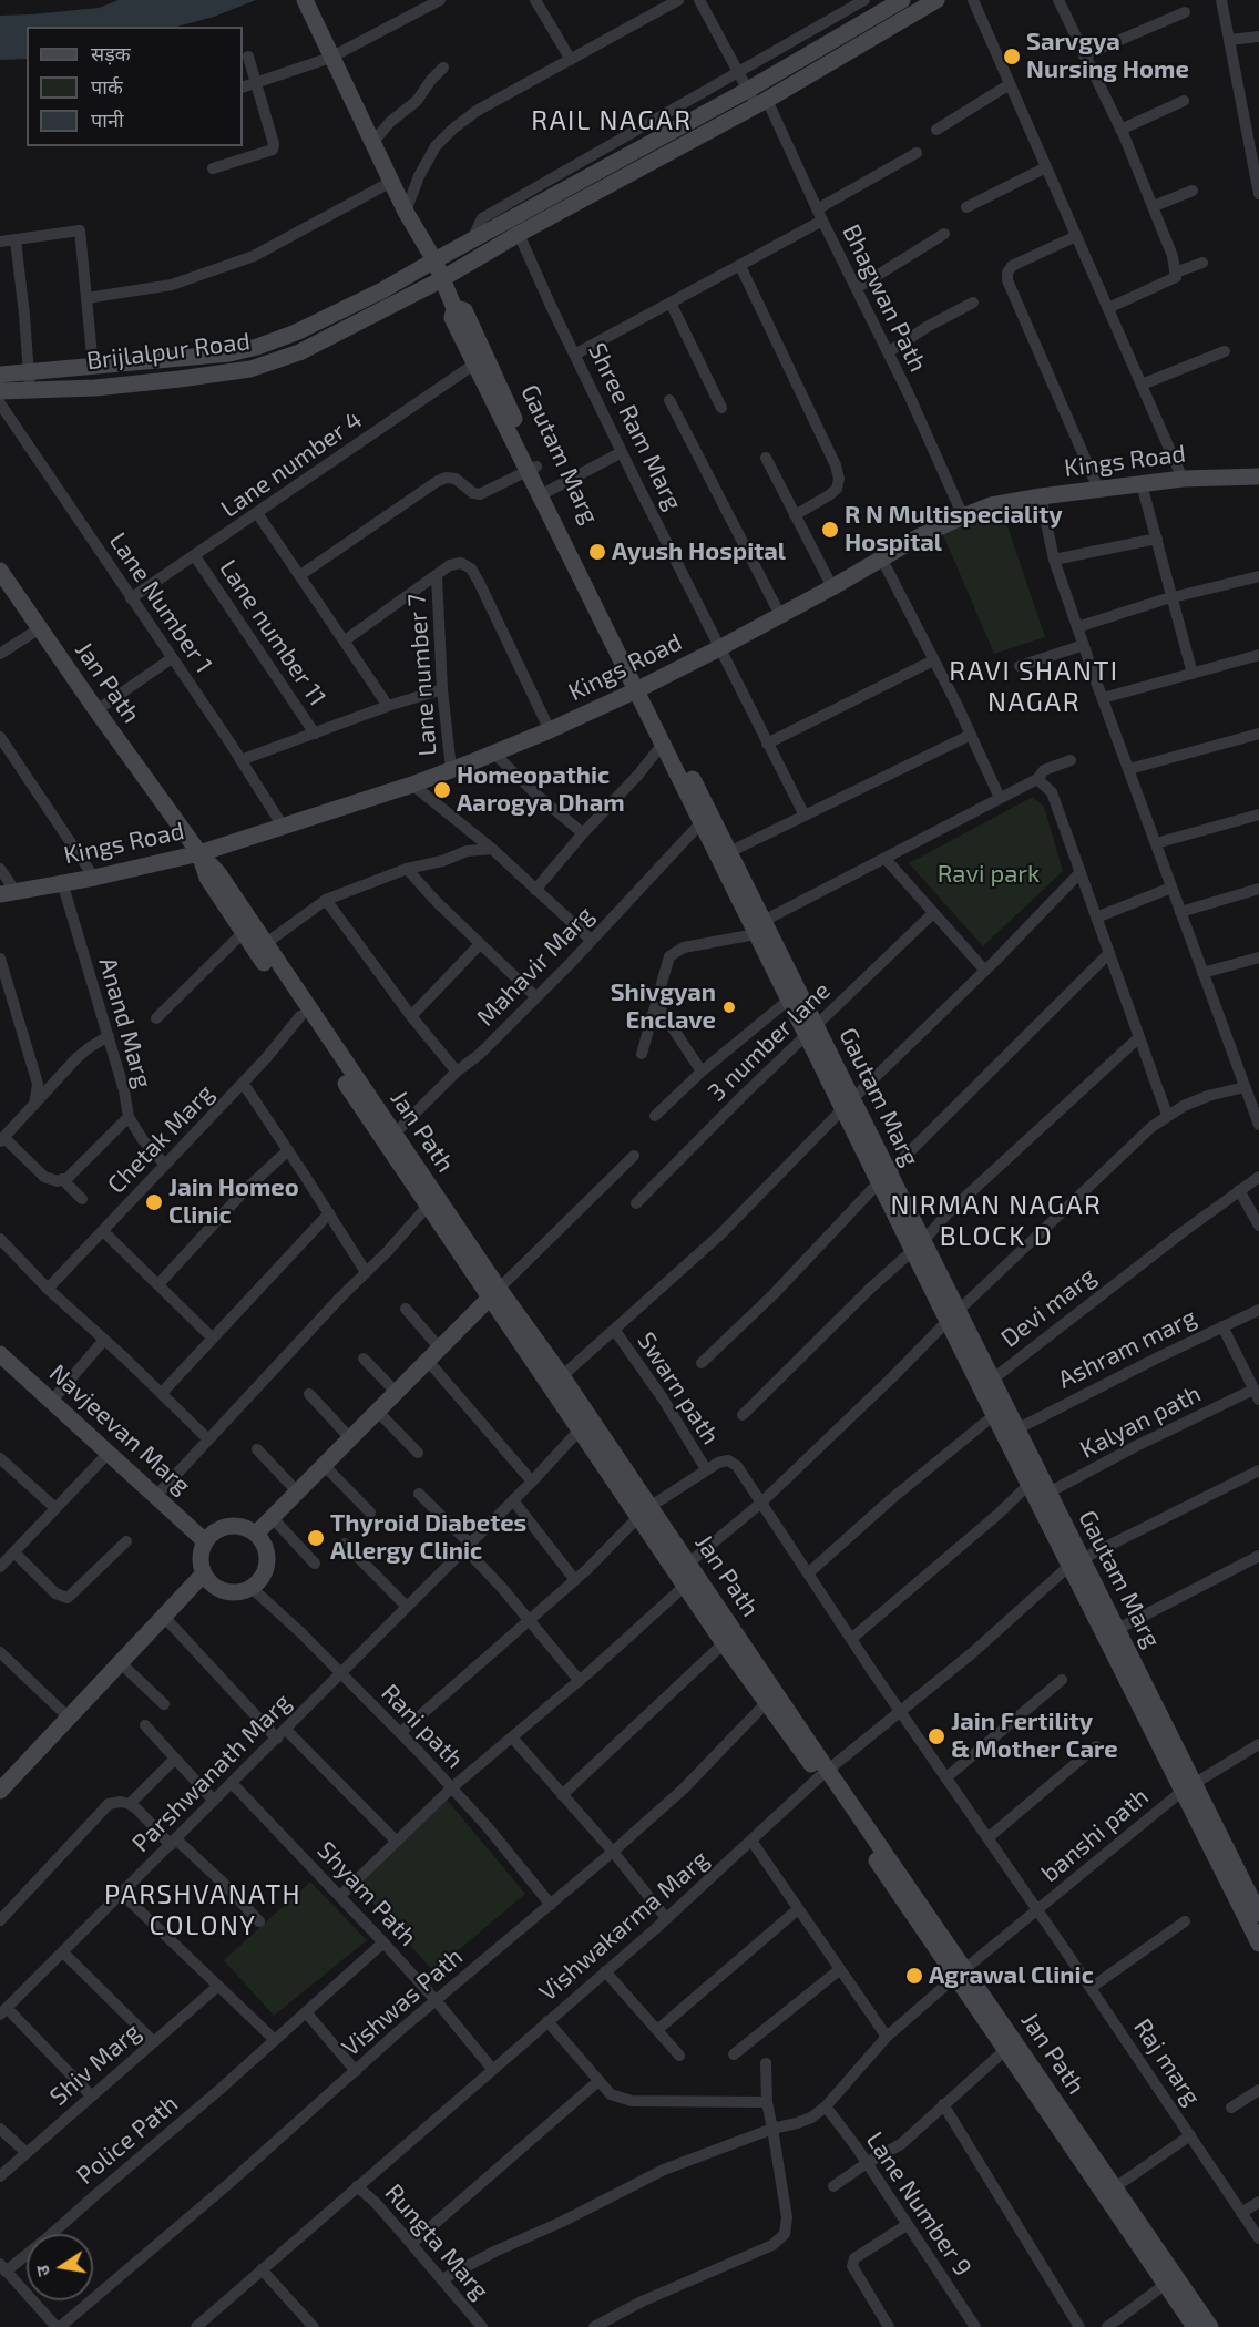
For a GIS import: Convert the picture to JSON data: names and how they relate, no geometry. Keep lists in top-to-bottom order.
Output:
{
  "streets": {
    "street": [
      "Bhagwan Path",
      "Brijlalpur Road",
      "Shree Ram Marg",
      "Gautam Marg",
      "Kings Road",
      "Lane number 4",
      "Lane Number 1",
      "Lane number 11",
      "Lane number 7",
      "Jan Path",
      "Mahavir Marg",
      "Anand Marg",
      "3 number lane",
      "Chetak Marg",
      "Devi marg",
      "Ashram marg",
      "Swarn path",
      "Kalyan path",
      "Navjeevan Marg",
      "Rani path",
      "Parshwanath Marg",
      "banshi path",
      "Shyam Path",
      "Vishwakarma Marg",
      "Vishwas Path",
      "Raj marg",
      "Shiv Marg",
      "Police Path",
      "Lane Number 9",
      "Rungta Marg"
    ]
  },
  "crossings": [
    ["Bhagwan Path", "Brijlalpur Road"],
    ["Bhagwan Path", "Kings Road"],
    ["Brijlalpur Road", "Shree Ram Marg"],
    ["Shree Ram Marg", "Kings Road"],
    ["Gautam Marg", "Kings Road"],
    ["Gautam Marg", "3 number lane"],
    ["Gautam Marg", "Devi marg"],
    ["Gautam Marg", "Ashram marg"],
    ["Gautam Marg", "Kalyan path"],
    ["Gautam Marg", "banshi path"],
    ["Gautam Marg", "Vishwakarma Marg"],
    ["Kings Road", "Lane Number 1"],
    ["Kings Road", "Lane number 7"],
    ["Kings Road", "Jan Path"],
    ["Kings Road", "Anand Marg"],
    ["Lane number 4", "Lane Number 1"],
    ["Lane number 4", "Lane number 11"],
    ["Jan Path", "Mahavir Marg"],
    ["Jan Path", "Chetak Marg"],
    ["Jan Path", "Parshwanath Marg"],
    ["Jan Path", "banshi path"],
    ["Jan Path", "Vishwakarma Marg"],
    ["Jan Path", "Vishwas Path"],
    ["Anand Marg", "Chetak Marg"],
    ["Swarn path", "Raj marg"],
    ["Navjeevan Marg", "Rani path"],
    ["Rani path", "Parshwanath Marg"],
    ["Rani path", "Vishwas Path"],
    ["Parshwanath Marg", "Shyam Path"],
    ["banshi path", "Raj marg"],
    ["banshi path", "Lane Number 9"],
    ["banshi path", "Rungta Marg"],
    ["Shyam Path", "Vishwakarma Marg"],
    ["Shyam Path", "Vishwas Path"],
    ["Shyam Path", "Police Path"],
    ["Vishwakarma Marg", "Raj marg"],
    ["Vishwakarma Marg", "Rungta Marg"]
  ],
  "districts": [
    "RAIL NAGAR",
    "RAVI SHANTI NAGAR",
    "NIRMAN NAGAR BLOCK D",
    "PARSHVANATH COLONY"
  ],
  "parks": ["Ravi park"],
  "places": [
    "Sarvgya Nursing Home",
    "R N Multispeciality Hospital",
    "Ayush Hospital",
    "Homeopathic Aarogya Dham",
    "Shivgyan Enclave",
    "Jain Homeo Clinic",
    "Thyroid Diabetes Allergy Clinic",
    "Jain Fertility & Mother Care",
    "Agrawal Clinic"
  ],
  "legend": ["सड़क", "पार्क", "पानी"],
  "north": "left"
}
